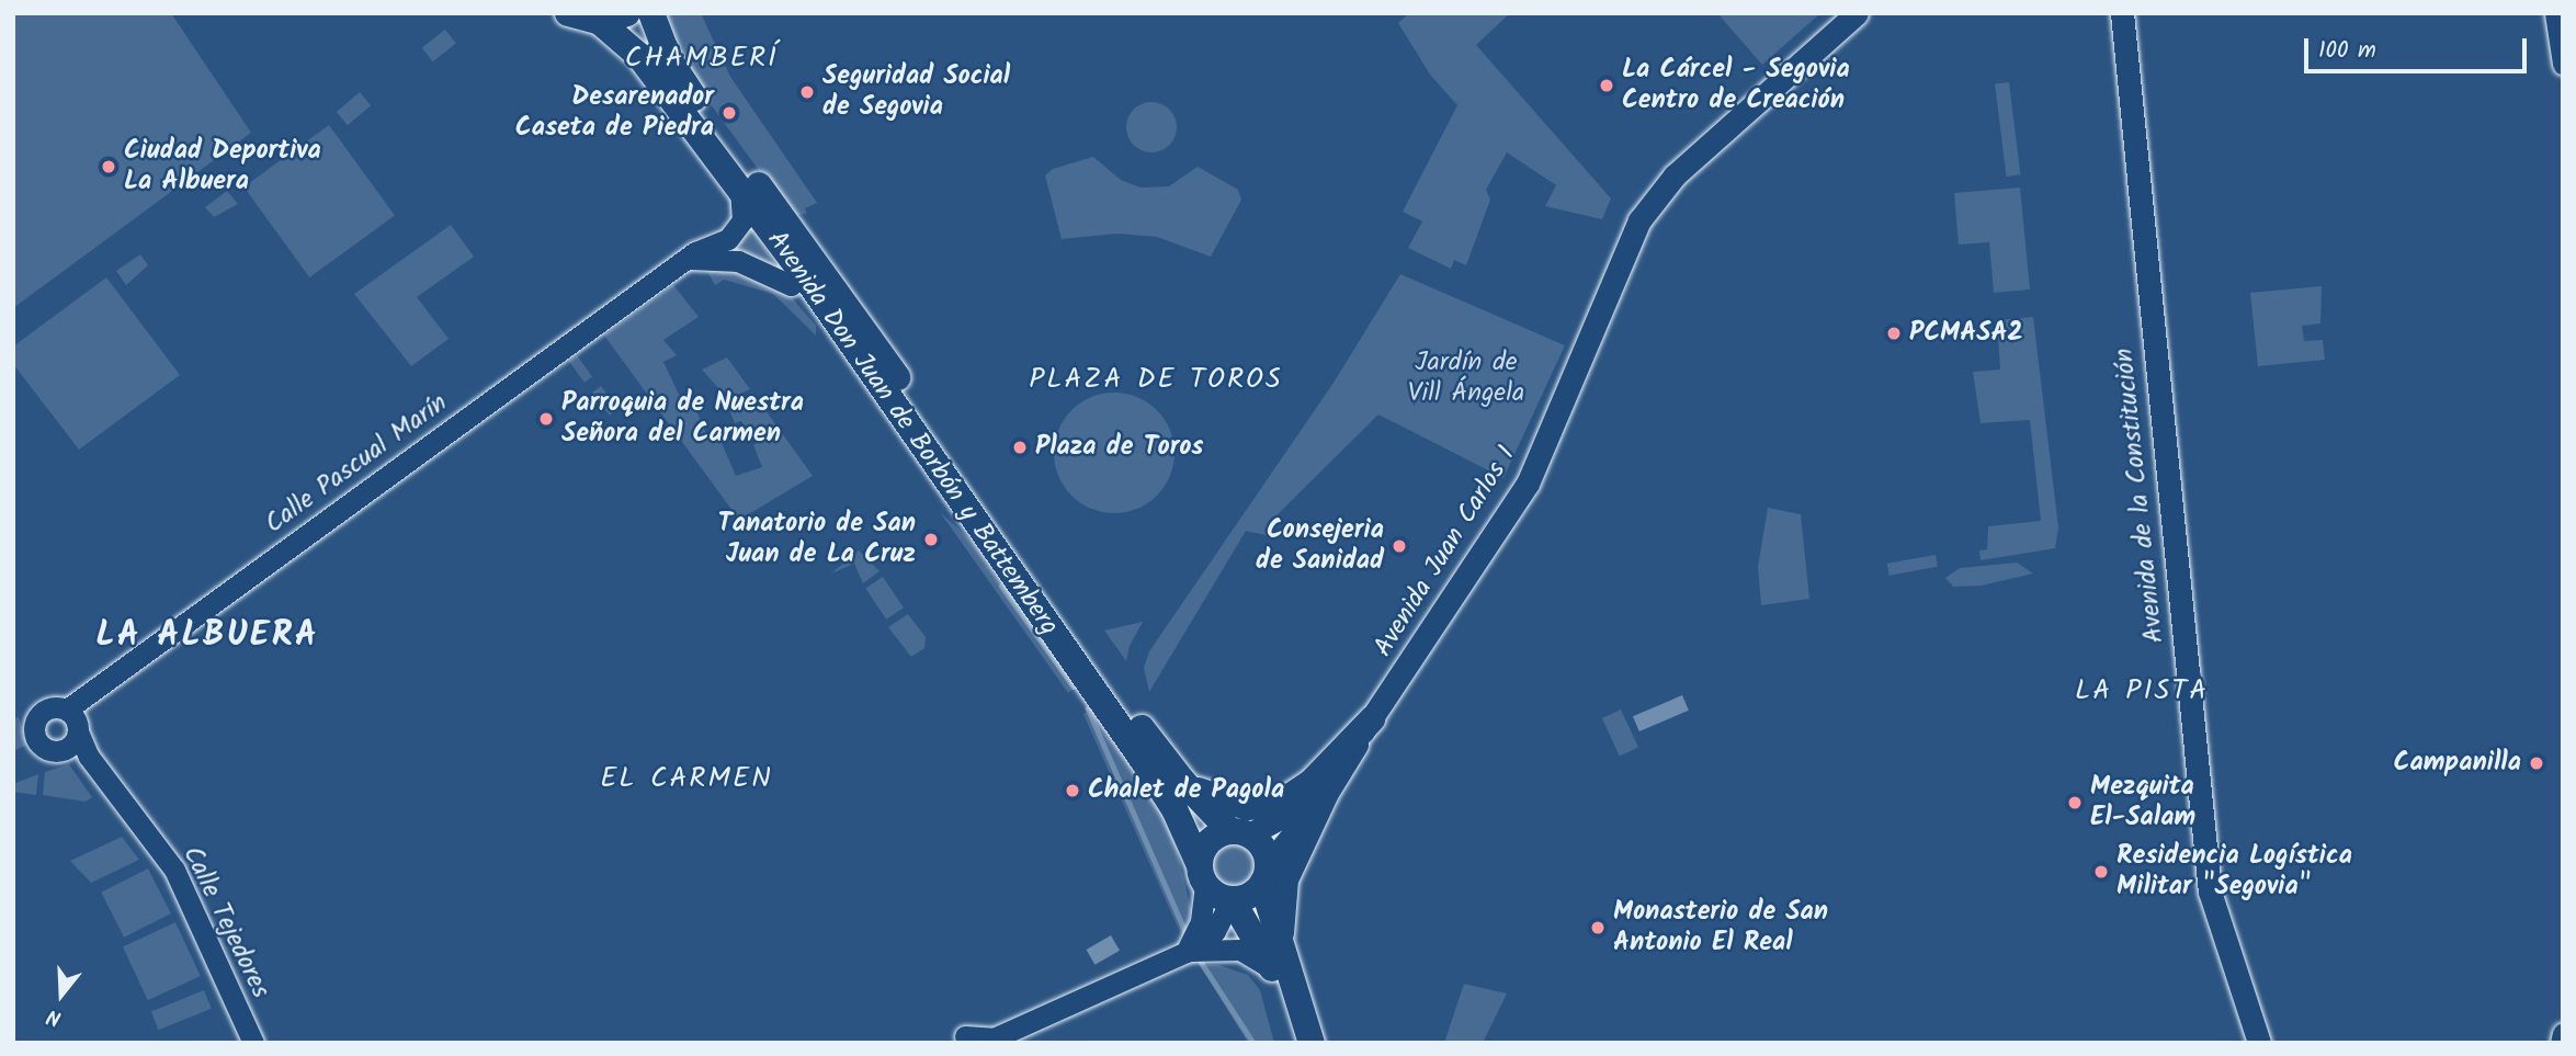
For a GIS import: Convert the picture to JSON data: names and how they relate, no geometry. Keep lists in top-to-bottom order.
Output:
{
  "streets": {
    "main road": ["Avenida Don Juan de Borbón y Battemberg", "Avenida de la Constitución", "Avenida Juan Carlos I"],
    "street": ["Calle Pascual Marín", "Calle Tejedores"]
  },
  "crossings": [
    ["Avenida Don Juan de Borbón y Battemberg", "Calle Pascual Marín"],
    ["Avenida Don Juan de Borbón y Battemberg", "Avenida Juan Carlos I"],
    ["Calle Pascual Marín", "Calle Tejedores"]
  ],
  "districts": [
    "CHAMBERÍ",
    "PLAZA DE TOROS",
    "LA ALBUERA",
    "LA PISTA",
    "EL CARMEN"
  ],
  "parks": ["Jardín de Vill Ángela"],
  "places": [
    "La Cárcel - Segovia Centro de Creación",
    "Seguridad Social de Segovia",
    "Desarenador Caseta de Piedra",
    "Ciudad Deportiva La Albuera",
    "PCMASA2",
    "Parroquia de Nuestra Señora del Carmen",
    "Plaza de Toros",
    "Tanatorio de San Juan de La Cruz",
    "Consejeria de Sanidad",
    "Campanilla",
    "Chalet de Pagola",
    "Mezquita El-Salam",
    "Residencia Logística Militar \"Segovia\"",
    "Monasterio de San Antonio El Real"
  ],
  "scale_bar": "100 m",
  "north": "bottom"
}
